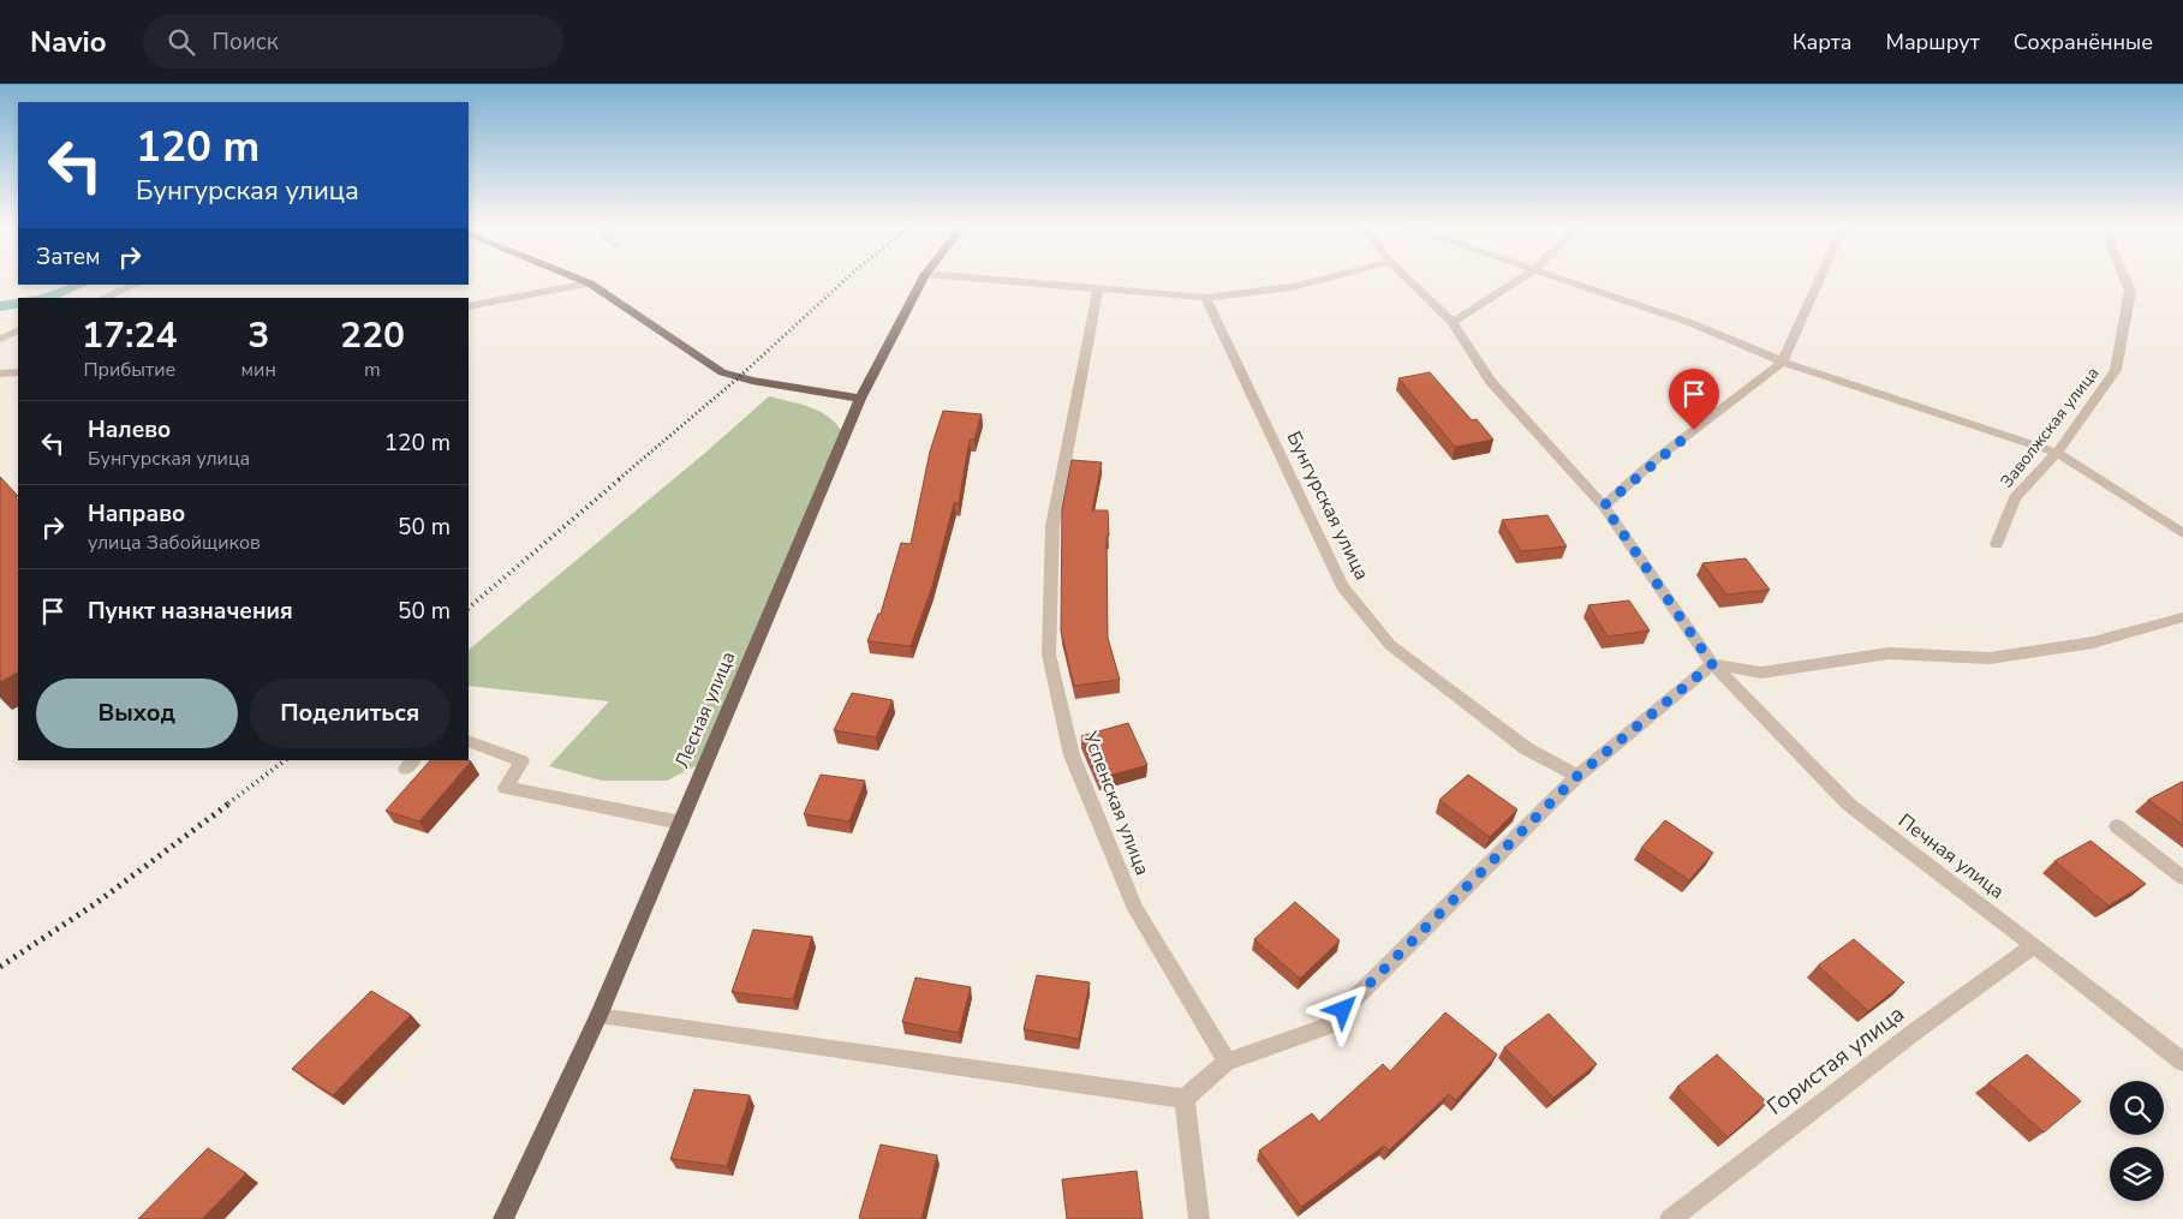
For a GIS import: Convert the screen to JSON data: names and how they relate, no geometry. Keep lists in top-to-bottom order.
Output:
{
  "streets": {
    "main road": ["Лесная улица"],
    "street": [
      "Заволжская улица",
      "Бунгурская улица",
      "Успенская улица",
      "Печная улица",
      "Гористая улица"
    ]
  },
  "crossings": [
    ["Печная улица", "Гористая улица"]
  ],
  "page": {
    "header": "Navio",
    "search": "Поиск",
    "nav": ["Карта", "Маршрут", "Сохранённые"],
    "turn": ["120 m", "Бунгурская улица"],
    "then": "Затем",
    "eta": [
      "17:24",
      "Прибытие",
      "3",
      "мин",
      "220",
      "m"
    ],
    "list": [
      {
        "name": "Налево",
        "note": "Бунгурская улица",
        "value": "120 m"
      },
      {
        "name": "Направо",
        "note": "улица Забойщиков",
        "value": "50 m"
      },
      {
        "name": "Пункт назначения",
        "value": "50 m"
      }
    ],
    "buttons": ["Выход", "Поделиться"]
  }
}
